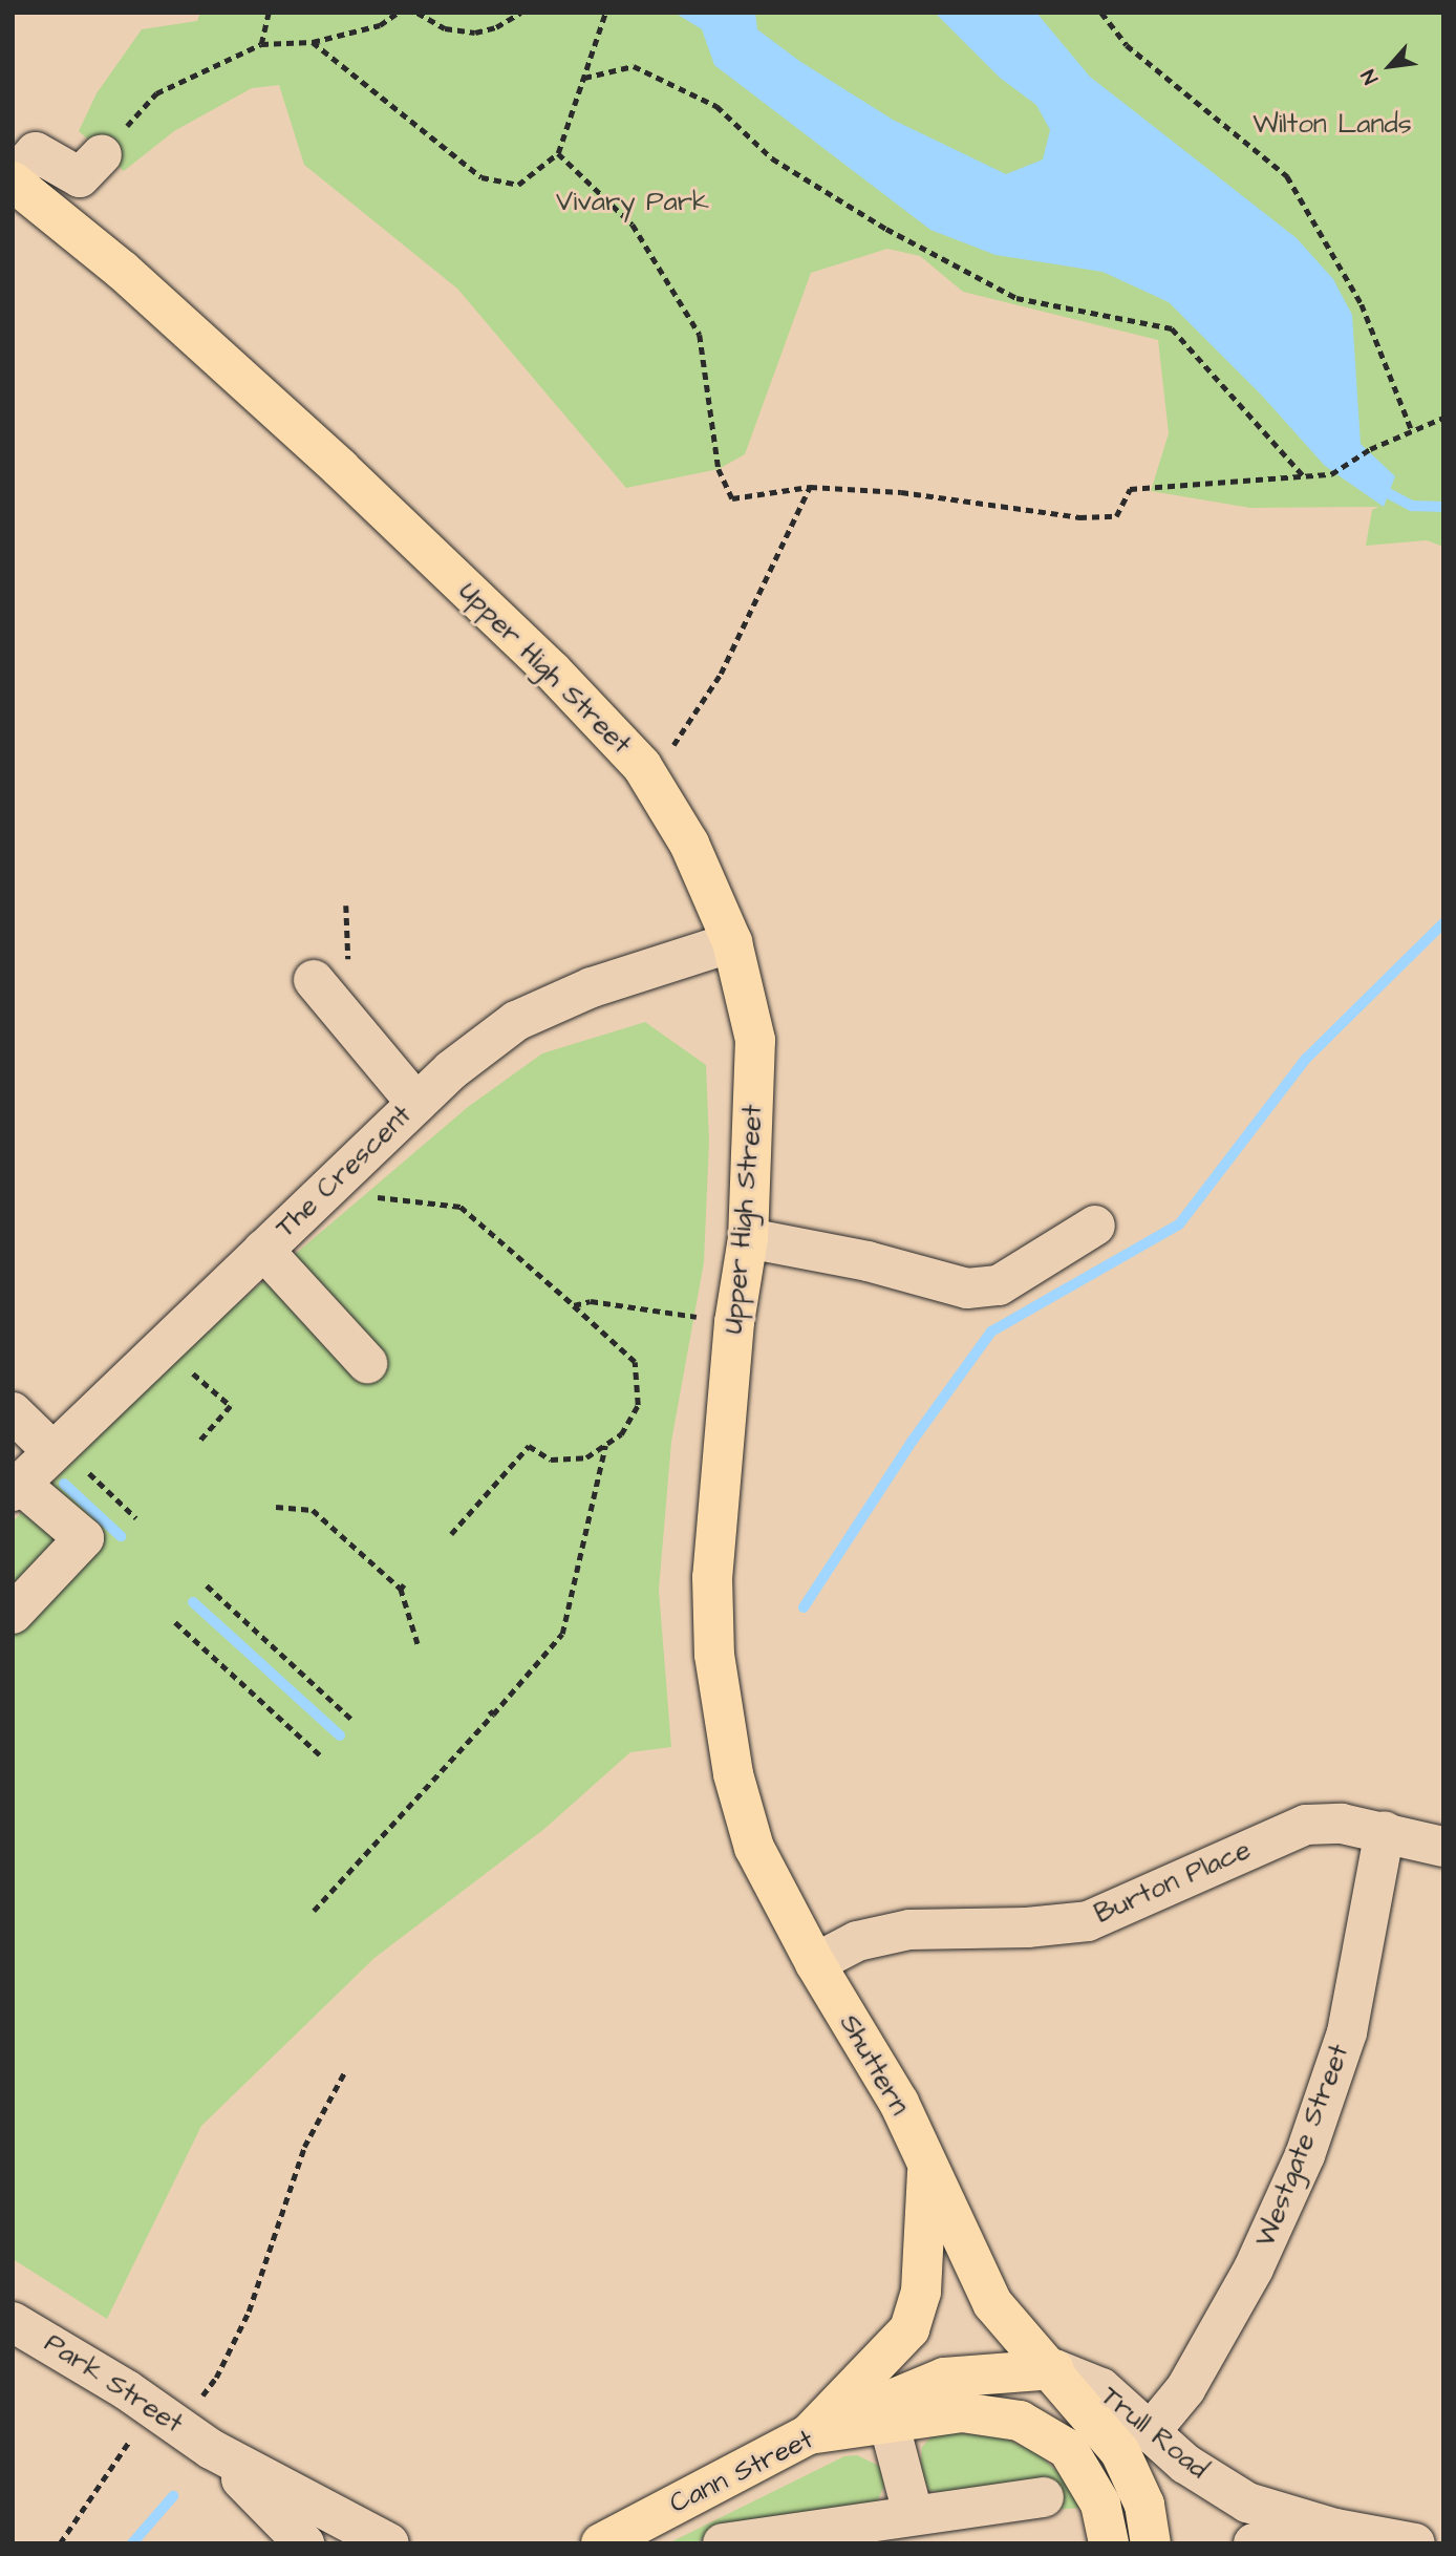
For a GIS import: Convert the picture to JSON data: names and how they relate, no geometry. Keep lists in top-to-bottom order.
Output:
{
  "streets": {
    "main road": ["Upper High Street", "Shuttern", "Cann Street"],
    "street": [
      "The Crescent",
      "Burton Place",
      "Westgate Street",
      "Park Street",
      "Trull Road"
    ]
  },
  "crossings": [
    ["Upper High Street", "The Crescent"],
    ["Upper High Street", "Burton Place"],
    ["Upper High Street", "Shuttern"],
    ["Burton Place", "Shuttern"],
    ["Burton Place", "Westgate Street"],
    ["Shuttern", "Trull Road"],
    ["Westgate Street", "Trull Road"]
  ],
  "parks": ["Wilton Lands", "Vivary Park"],
  "north": "bottom left"
}
